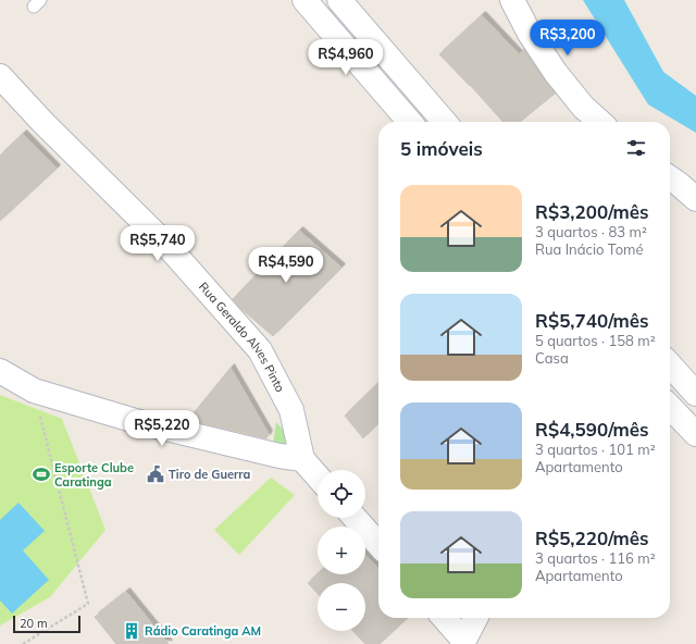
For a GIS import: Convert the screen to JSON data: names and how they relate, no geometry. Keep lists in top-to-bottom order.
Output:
{
  "streets": {
    "street": ["Rua Geraldo Alves Pinto"]
  },
  "places": {
    "sports": ["Esporte Clube Caratinga"],
    "public building": ["Tiro de Guerra"],
    "building": ["Rádio Caratinga AM"]
  },
  "scale_bar": "20 m",
  "page": {
    "price": [
      "R$3,200",
      "R$4,960",
      "R$5,740",
      "R$4,590",
      "R$5,220"
    ],
    "heading": "5 imóveis",
    "list": [
      {
        "name": "R$3,200/mês",
        "note": "3 quartos · 83 m² · Rua Inácio Tomé"
      },
      {
        "name": "R$5,740/mês",
        "note": "5 quartos · 158 m² · Casa"
      },
      {
        "name": "R$4,590/mês",
        "note": "3 quartos · 101 m² · Apartamento"
      },
      {
        "name": "R$5,220/mês",
        "note": "3 quartos · 116 m² · Apartamento"
      }
    ],
    "map_buttons": ["+", "−"],
    "scale": "20 m"
  }
}
